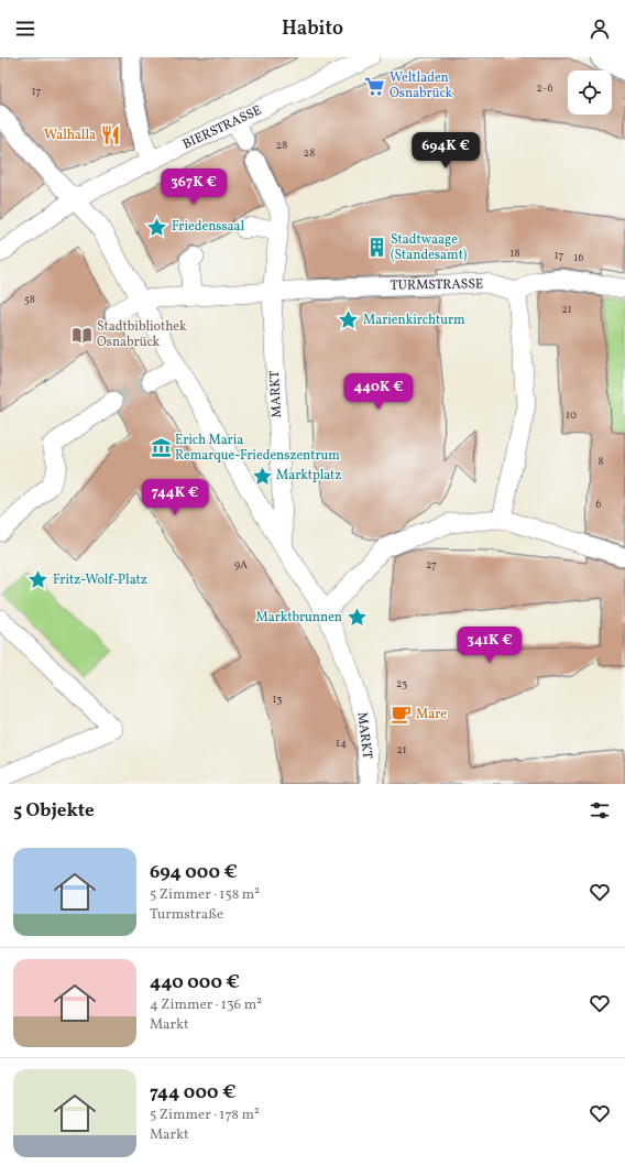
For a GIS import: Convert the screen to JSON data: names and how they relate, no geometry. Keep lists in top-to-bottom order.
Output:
{
  "streets": {
    "street": ["BIERSTRASSE", "TURMSTRASSE", "MARKT"]
  },
  "crossings": [
    ["BIERSTRASSE", "MARKT"],
    ["TURMSTRASSE", "MARKT"]
  ],
  "places": {
    "supermarket": ["Weltladen Osnabrück"],
    "restaurant": ["Walhalla"],
    "place": [
      "Friedenssaal",
      "Marienkirchturm",
      "Marktplatz",
      "Fritz-Wolf-Platz",
      "Marktbrunnen"
    ],
    "building": ["Stadtwaage (Standesamt)"],
    "library": ["Stadtbibliothek Osnabrück"],
    "museum": ["Erich Maria Remarque-Friedenszentrum"],
    "cafe": ["Mare"]
  },
  "house_numbers": [
    "2-6",
    "17",
    "28",
    "28",
    "18",
    "17",
    "16",
    "58",
    "21",
    "10",
    "8",
    "6",
    "9A",
    "27",
    "23",
    "13",
    "14",
    "21"
  ],
  "page": {
    "header": "Habito",
    "price": [
      "694K €",
      "367K €",
      "440K €",
      "744K €",
      "341K €"
    ],
    "heading": "5 Objekte",
    "list": [
      {
        "name": "694 000 €",
        "note": "5 Zimmer · 158 m² · Turmstraße"
      },
      {
        "name": "440 000 €",
        "note": "4 Zimmer · 136 m² · Markt"
      },
      {
        "name": "744 000 €",
        "note": "5 Zimmer · 178 m² · Markt"
      }
    ]
  }
}
